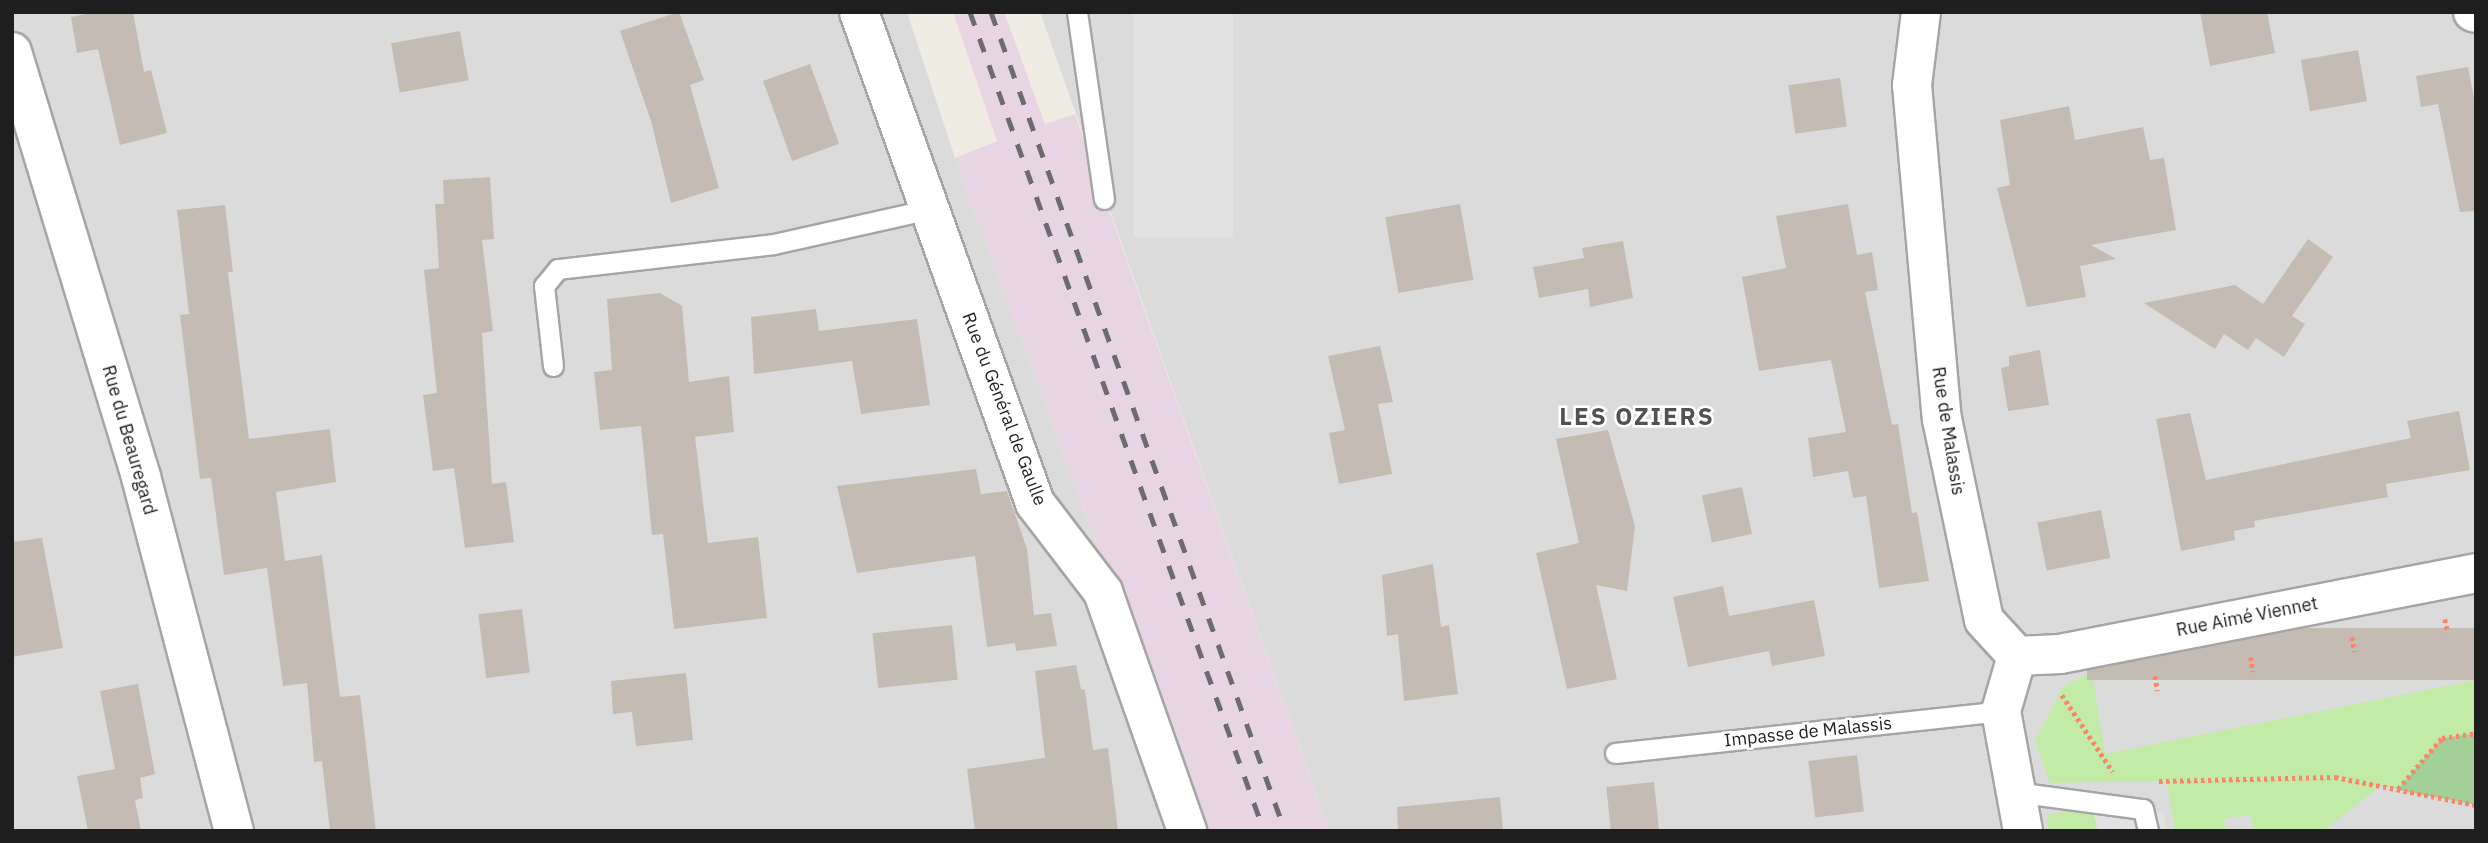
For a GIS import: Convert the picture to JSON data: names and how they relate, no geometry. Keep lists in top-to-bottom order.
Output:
{
  "streets": {
    "street": [
      "Rue du Général de Gaulle",
      "Rue de Malassis",
      "Rue du Beauregard",
      "Rue Aimé Viennet"
    ],
    "lane": ["Impasse de Malassis"]
  },
  "crossings": [
    ["Rue de Malassis", "Rue Aimé Viennet"]
  ],
  "districts": ["LES OZIERS"]
}
